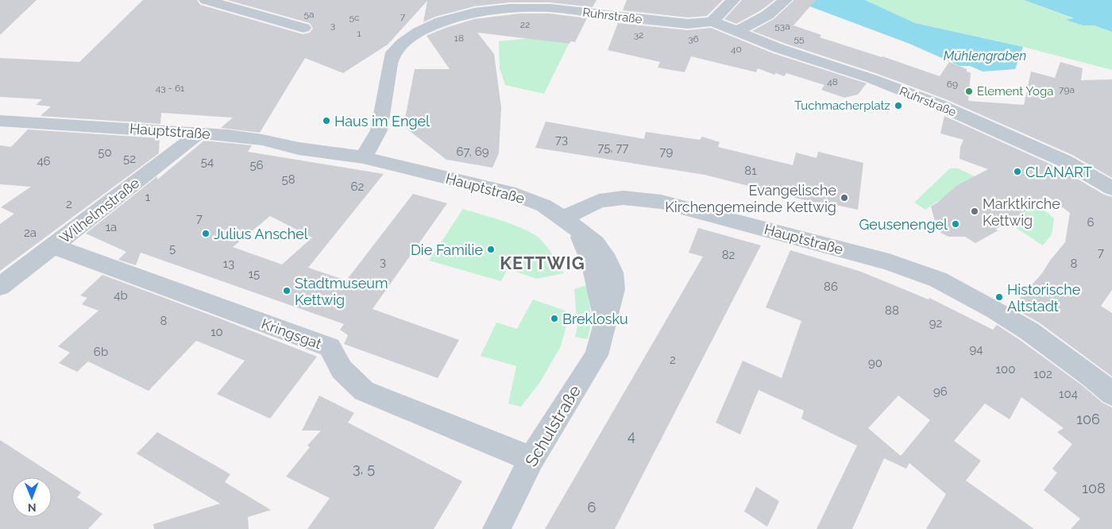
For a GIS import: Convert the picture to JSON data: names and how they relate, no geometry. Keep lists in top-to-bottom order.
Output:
{
  "streets": {
    "street": [
      "Ruhrstraße",
      "Hauptstraße",
      "Wilhelmstraße",
      "Kringsgat",
      "Schulstraße"
    ]
  },
  "crossings": [
    ["Ruhrstraße", "Hauptstraße"],
    ["Hauptstraße", "Wilhelmstraße"],
    ["Hauptstraße", "Schulstraße"],
    ["Wilhelmstraße", "Kringsgat"],
    ["Kringsgat", "Schulstraße"]
  ],
  "districts": ["KETTWIG"],
  "water": ["Mühlengraben"],
  "places": [
    "Element Yoga",
    "Tuchmacherplatz",
    "Haus im Engel",
    "CLANART",
    "Evangelische Kirchengemeinde Kettwig",
    "Marktkirche Kettwig",
    "Geusenengel",
    "Julius Anschel",
    "Die Familie",
    "Stadtmuseum Kettwig",
    "Historische Altstadt",
    "Breklosku"
  ],
  "house_numbers": [
    "5a",
    "7",
    "5c",
    "22",
    "3",
    "53a",
    "1",
    "32",
    "18",
    "36",
    "55",
    "40",
    "48",
    "69",
    "43 - 61",
    "79a",
    "73",
    "75, 77",
    "67, 69",
    "79",
    "50",
    "52",
    "46",
    "54",
    "56",
    "81",
    "58",
    "62",
    "1",
    "2",
    "7",
    "6",
    "1a",
    "2a",
    "5",
    "7",
    "82",
    "3",
    "13",
    "8",
    "15",
    "86",
    "4b",
    "88",
    "8",
    "92",
    "10",
    "94",
    "6b",
    "2",
    "90",
    "100",
    "102",
    "96",
    "104",
    "106",
    "4",
    "3, 5",
    "108",
    "6"
  ],
  "north": "bottom"
}
